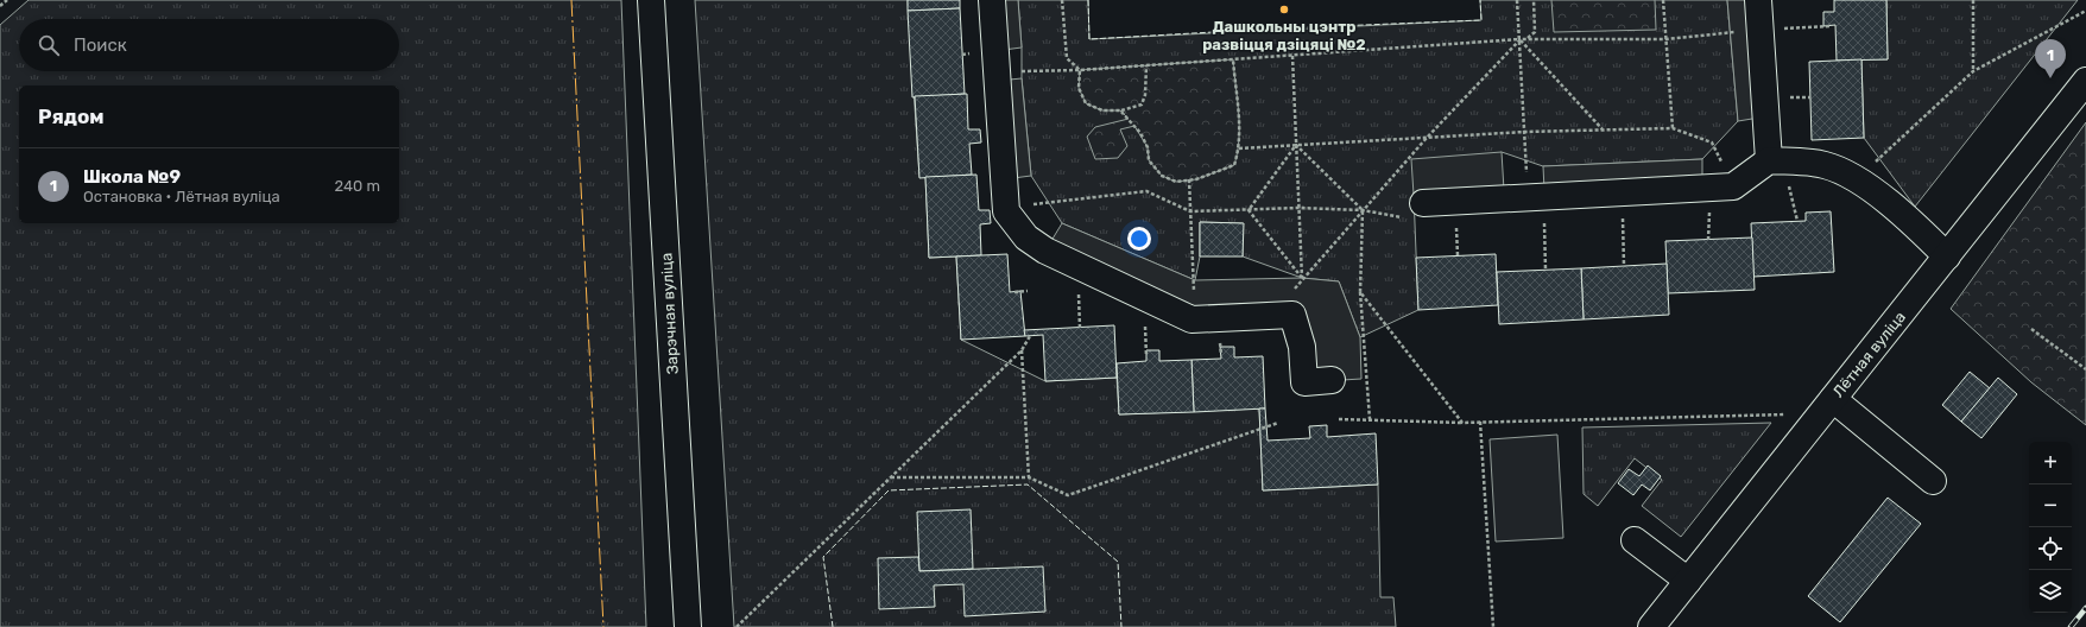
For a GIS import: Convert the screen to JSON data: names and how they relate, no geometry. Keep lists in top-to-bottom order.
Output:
{
  "streets": {
    "street": ["Зарэчная вуліца", "Лётная вуліца"]
  },
  "places": ["Дашкольны цэнтр развіцця дзіцяці №2"],
  "page": {
    "search": "Поиск",
    "pins": "1",
    "heading": "Рядом",
    "list": [
      {
        "mark": "1",
        "name": "Школа №9",
        "note": "Остановка · Лётная вуліца",
        "value": "240 m"
      }
    ],
    "map_buttons": ["+", "−"]
  }
}
